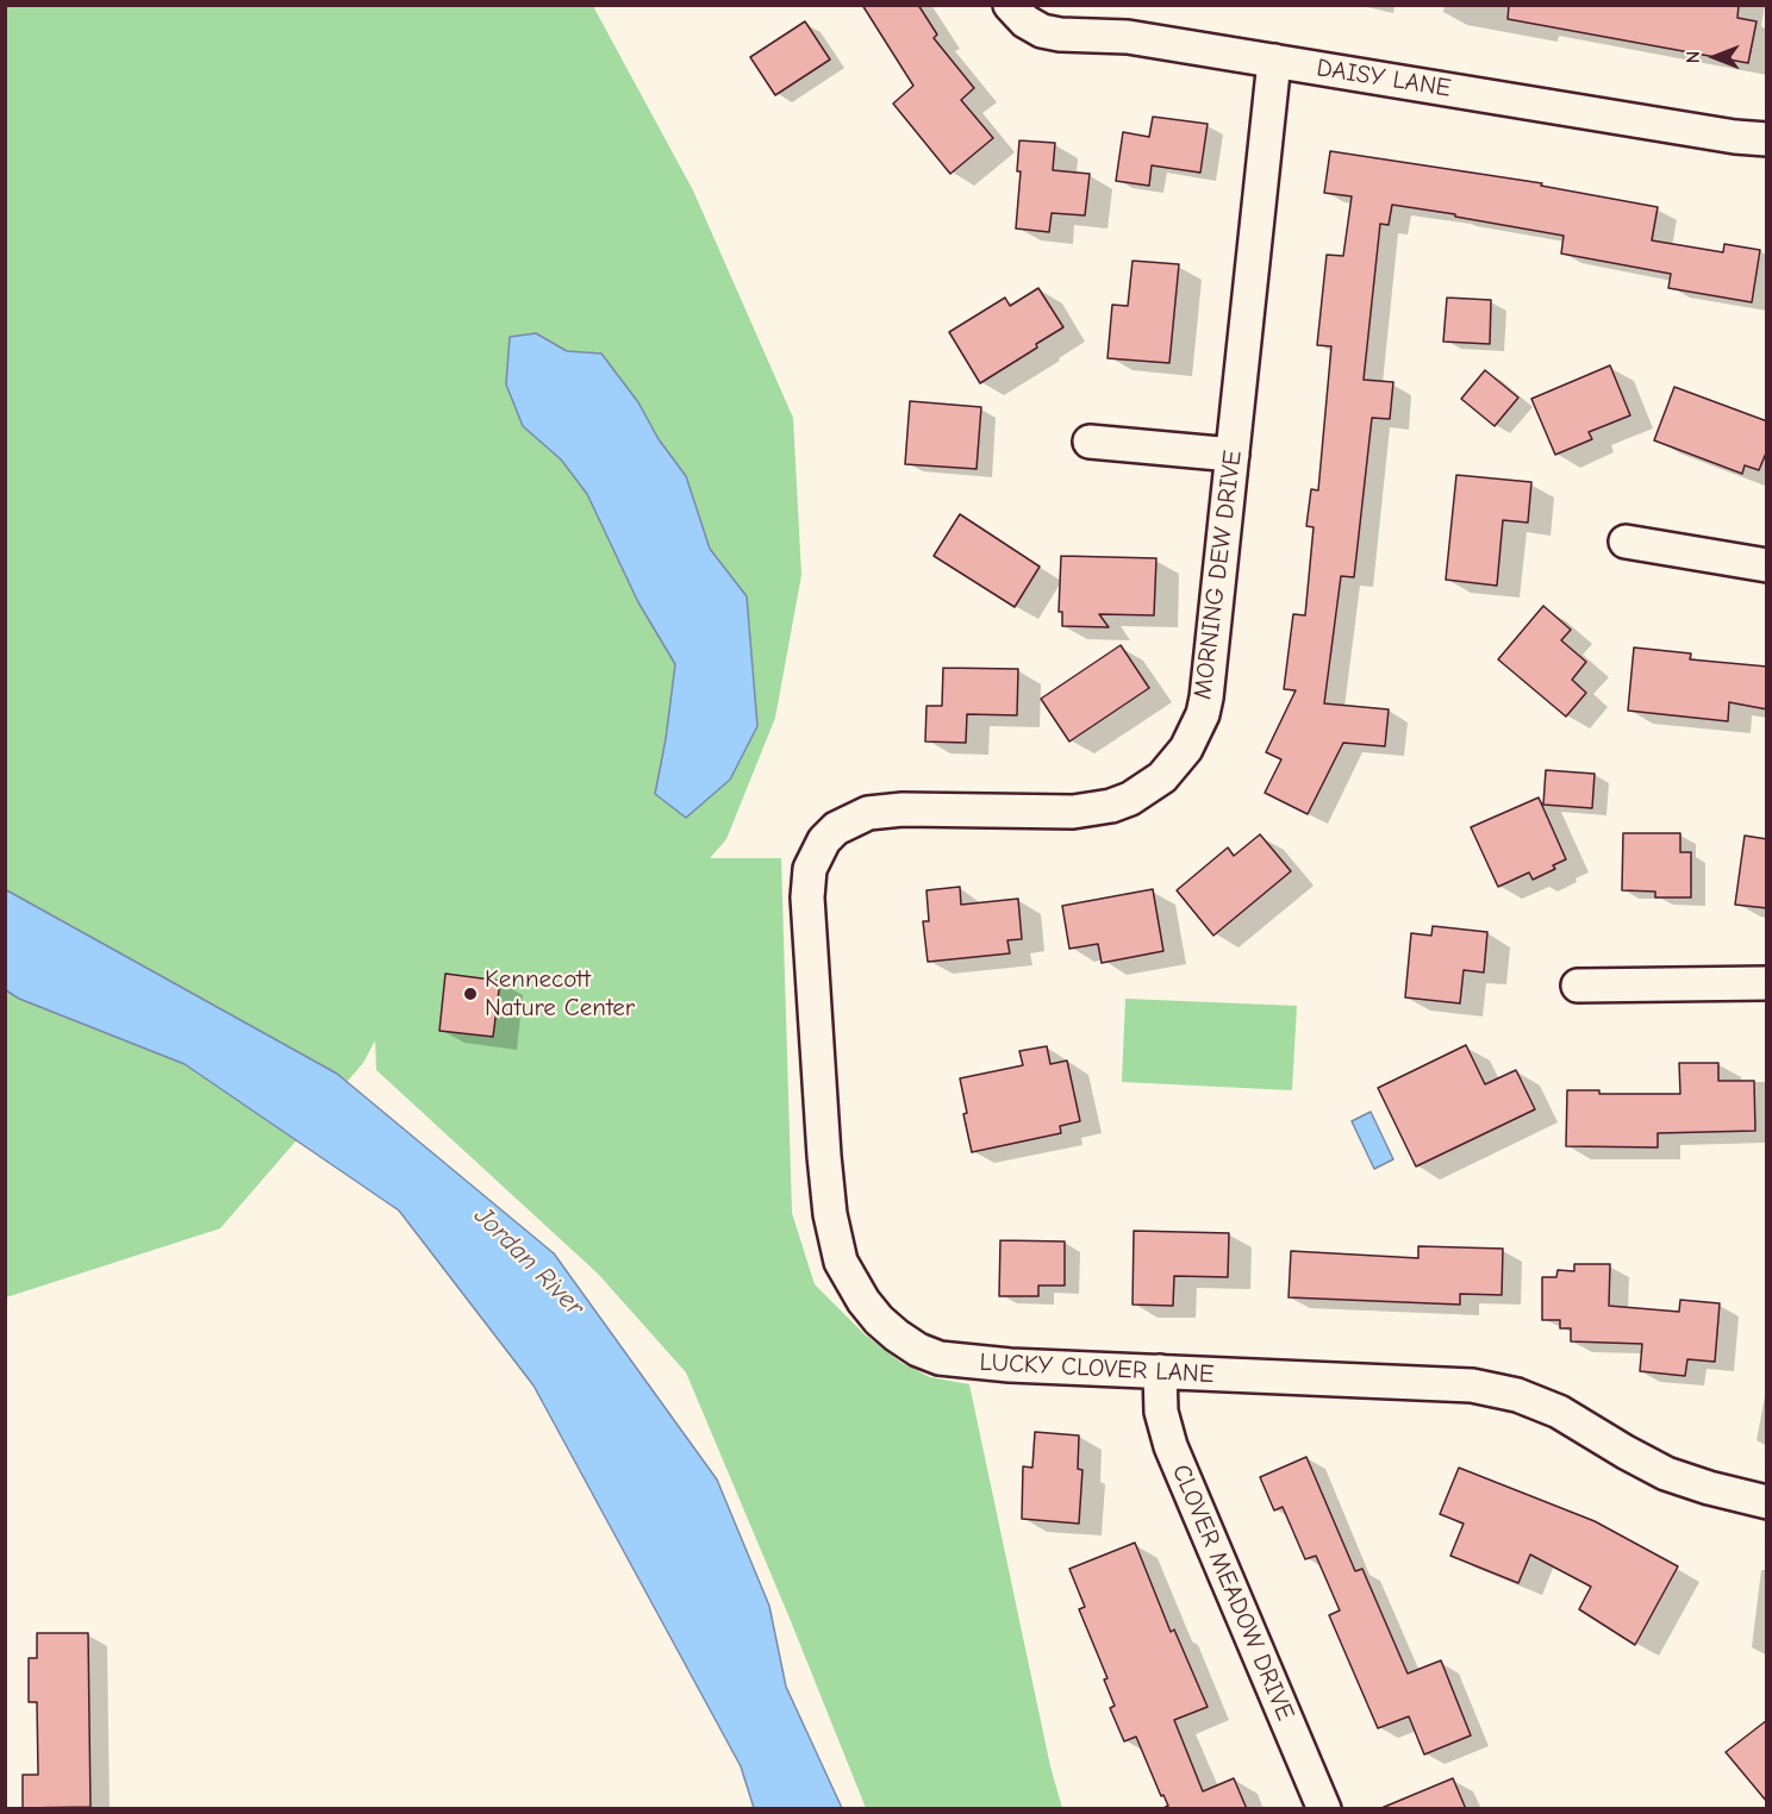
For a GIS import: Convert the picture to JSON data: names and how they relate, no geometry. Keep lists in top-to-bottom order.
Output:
{
  "streets": {
    "street": [
      "DAISY LANE",
      "MORNING DEW DRIVE",
      "LUCKY CLOVER LANE",
      "CLOVER MEADOW DRIVE"
    ]
  },
  "crossings": [
    ["DAISY LANE", "MORNING DEW DRIVE"],
    ["MORNING DEW DRIVE", "LUCKY CLOVER LANE"],
    ["LUCKY CLOVER LANE", "CLOVER MEADOW DRIVE"]
  ],
  "water": ["Jordan River"],
  "places": ["Kennecott Nature Center"],
  "north": "left"
}
